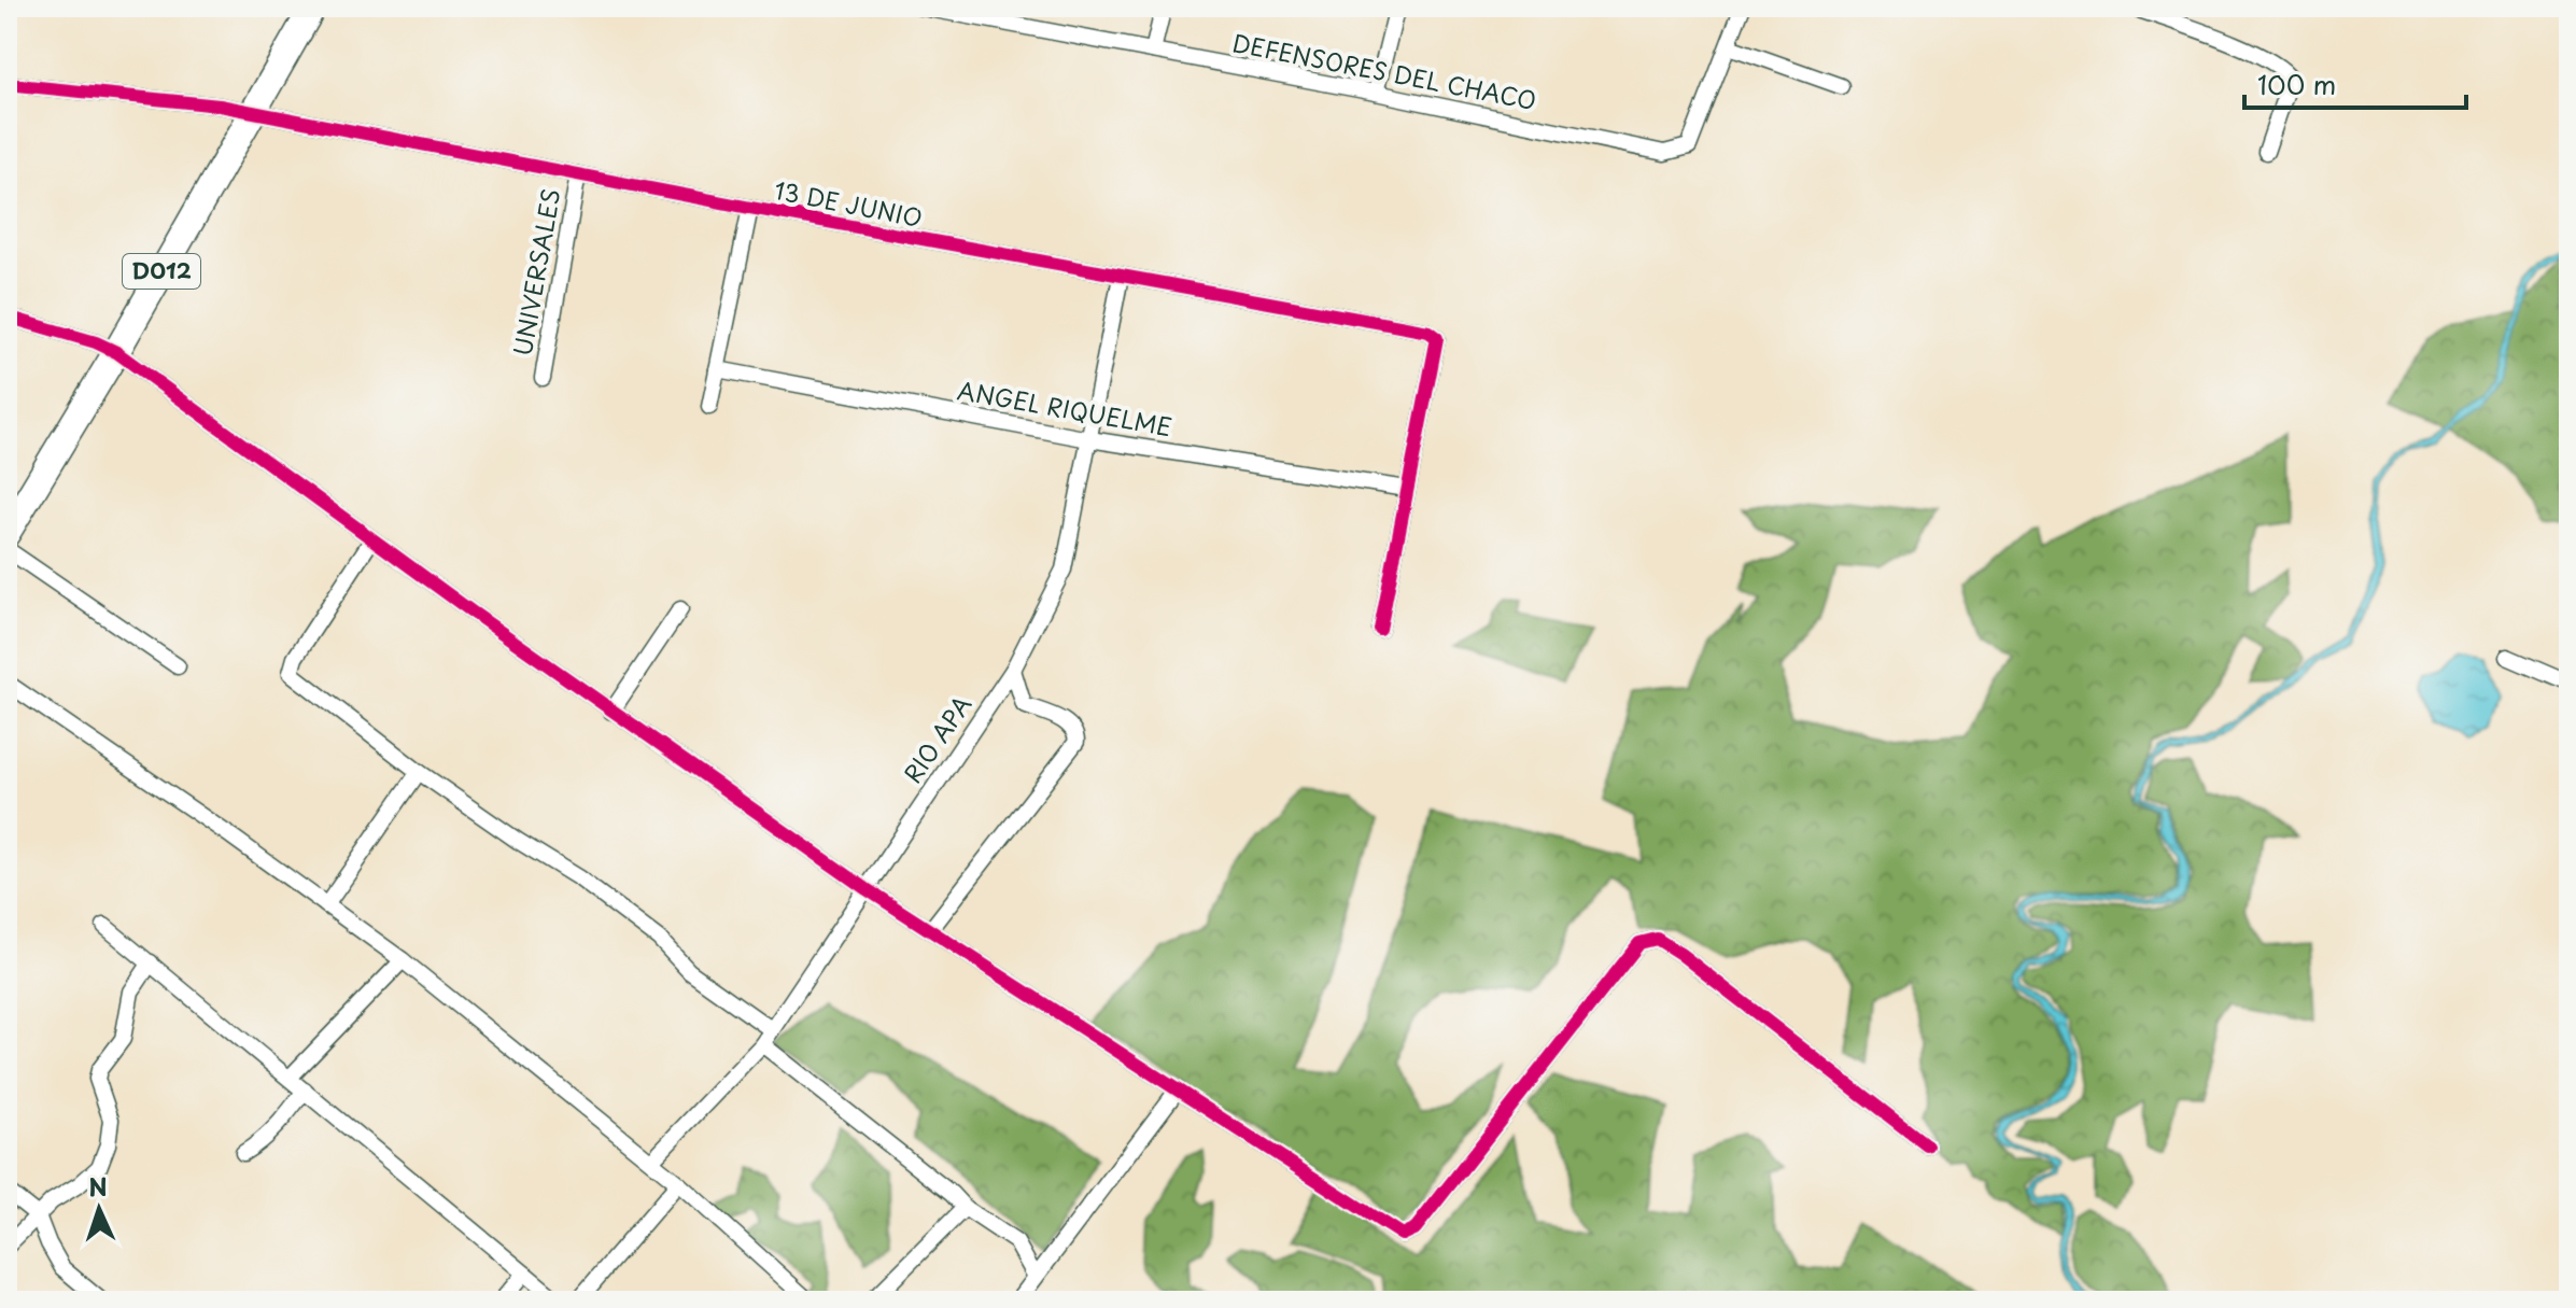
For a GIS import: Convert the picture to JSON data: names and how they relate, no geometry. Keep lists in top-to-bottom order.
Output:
{
  "streets": {
    "main road": ["D012"],
    "street": [
      "DEFENSORES DEL CHACO",
      "13 DE JUNIO",
      "UNIVERSALES",
      "ANGEL RIQUELME",
      "RIO APA"
    ]
  },
  "crossings": [
    ["13 DE JUNIO", "D012"],
    ["13 DE JUNIO", "UNIVERSALES"],
    ["13 DE JUNIO", "ANGEL RIQUELME"],
    ["13 DE JUNIO", "RIO APA"],
    ["ANGEL RIQUELME", "RIO APA"]
  ],
  "scale_bar": "100 m",
  "north": "top"
}
